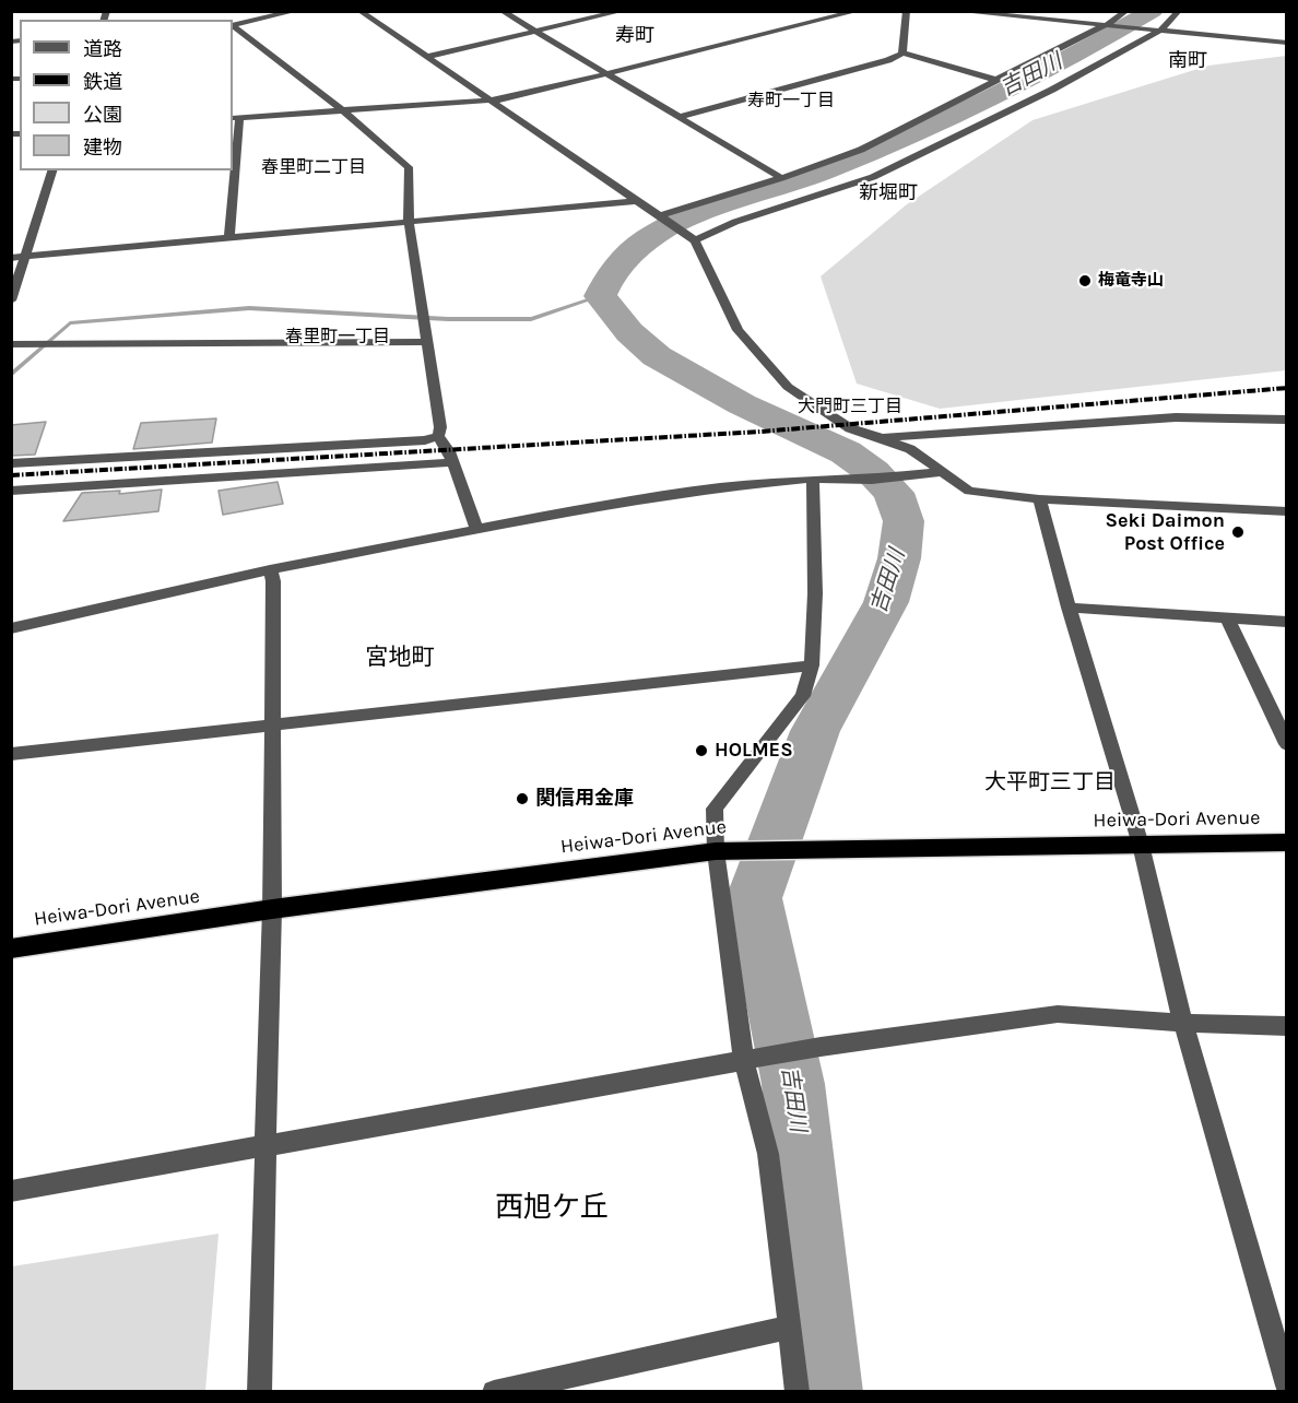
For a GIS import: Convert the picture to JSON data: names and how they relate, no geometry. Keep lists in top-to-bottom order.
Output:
{
  "streets": {
    "highway": ["Heiwa-Dori Avenue"]
  },
  "districts": [
    "寿町",
    "南町",
    "寿町一丁目",
    "春里町二丁目",
    "新堀町",
    "春里町一丁目",
    "大門町三丁目",
    "宮地町",
    "大平町三丁目",
    "西旭ケ丘"
  ],
  "water": ["吉田川"],
  "places": [
    "梅竜寺山",
    "Seki Daimon Post Office",
    "HOLMES",
    "関信用金庫"
  ],
  "legend": [
    "道路",
    "鉄道",
    "公園",
    "建物"
  ]
}
